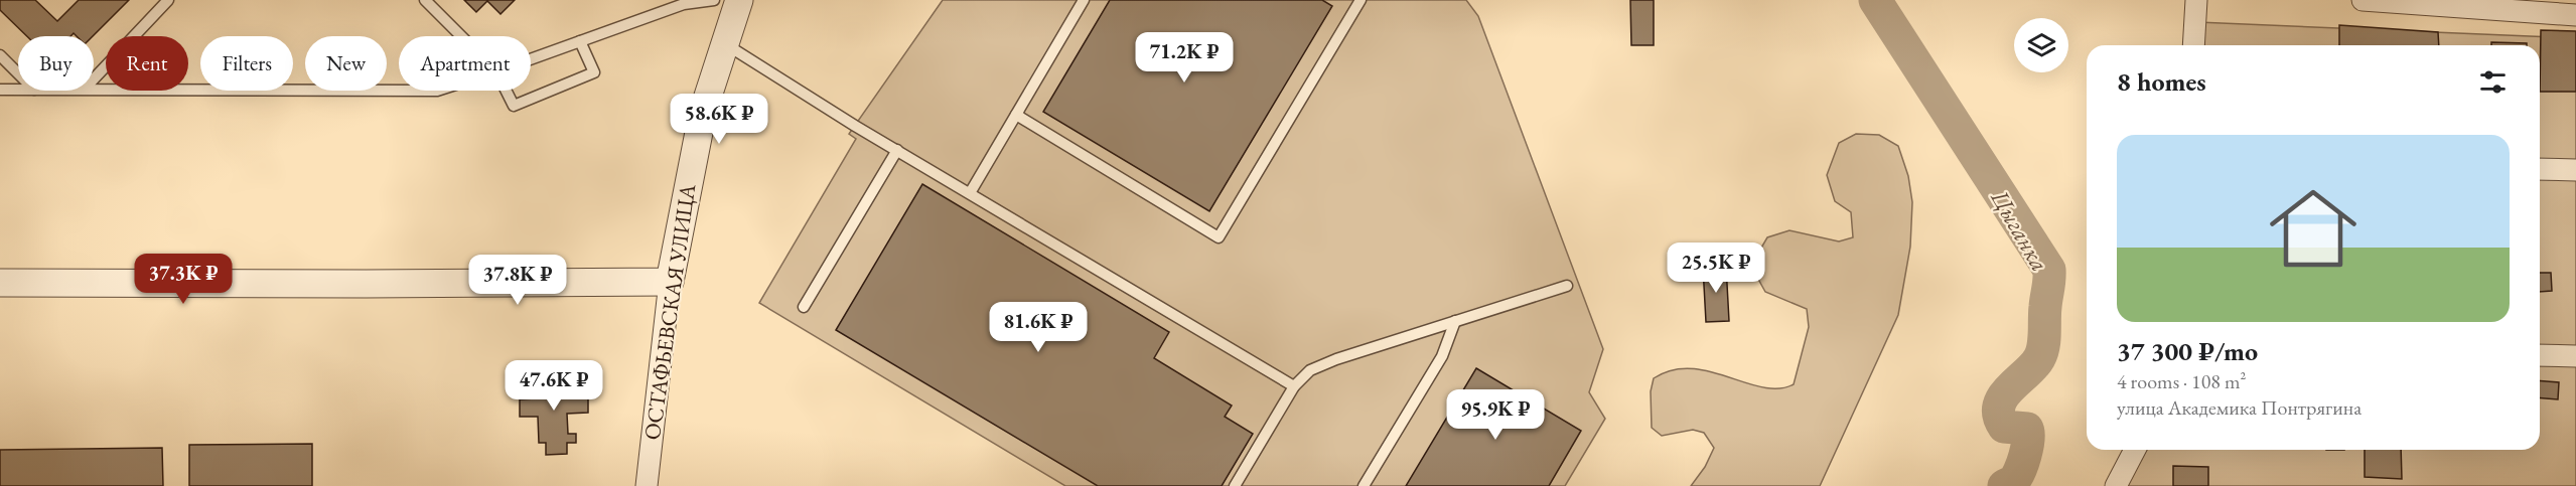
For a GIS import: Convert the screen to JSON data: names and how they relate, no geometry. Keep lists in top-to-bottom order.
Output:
{
  "streets": {
    "street": ["ОСТАФЬЕВСКАЯ УЛИЦА"]
  },
  "water": ["Цыганка"],
  "page": {
    "price": [
      "71.2K ₽",
      "58.6K ₽",
      "25.5K ₽",
      "37.3K ₽",
      "37.8K ₽",
      "81.6K ₽",
      "47.6K ₽",
      "95.9K ₽"
    ],
    "chip": [
      "Buy",
      "Rent",
      "Filters",
      "New",
      "Apartment"
    ],
    "heading": "8 homes",
    "list": [
      {
        "name": "37 300 ₽/mo",
        "note": "4 rooms · 108 m² · улица Академика Понтрягина"
      }
    ]
  }
}
